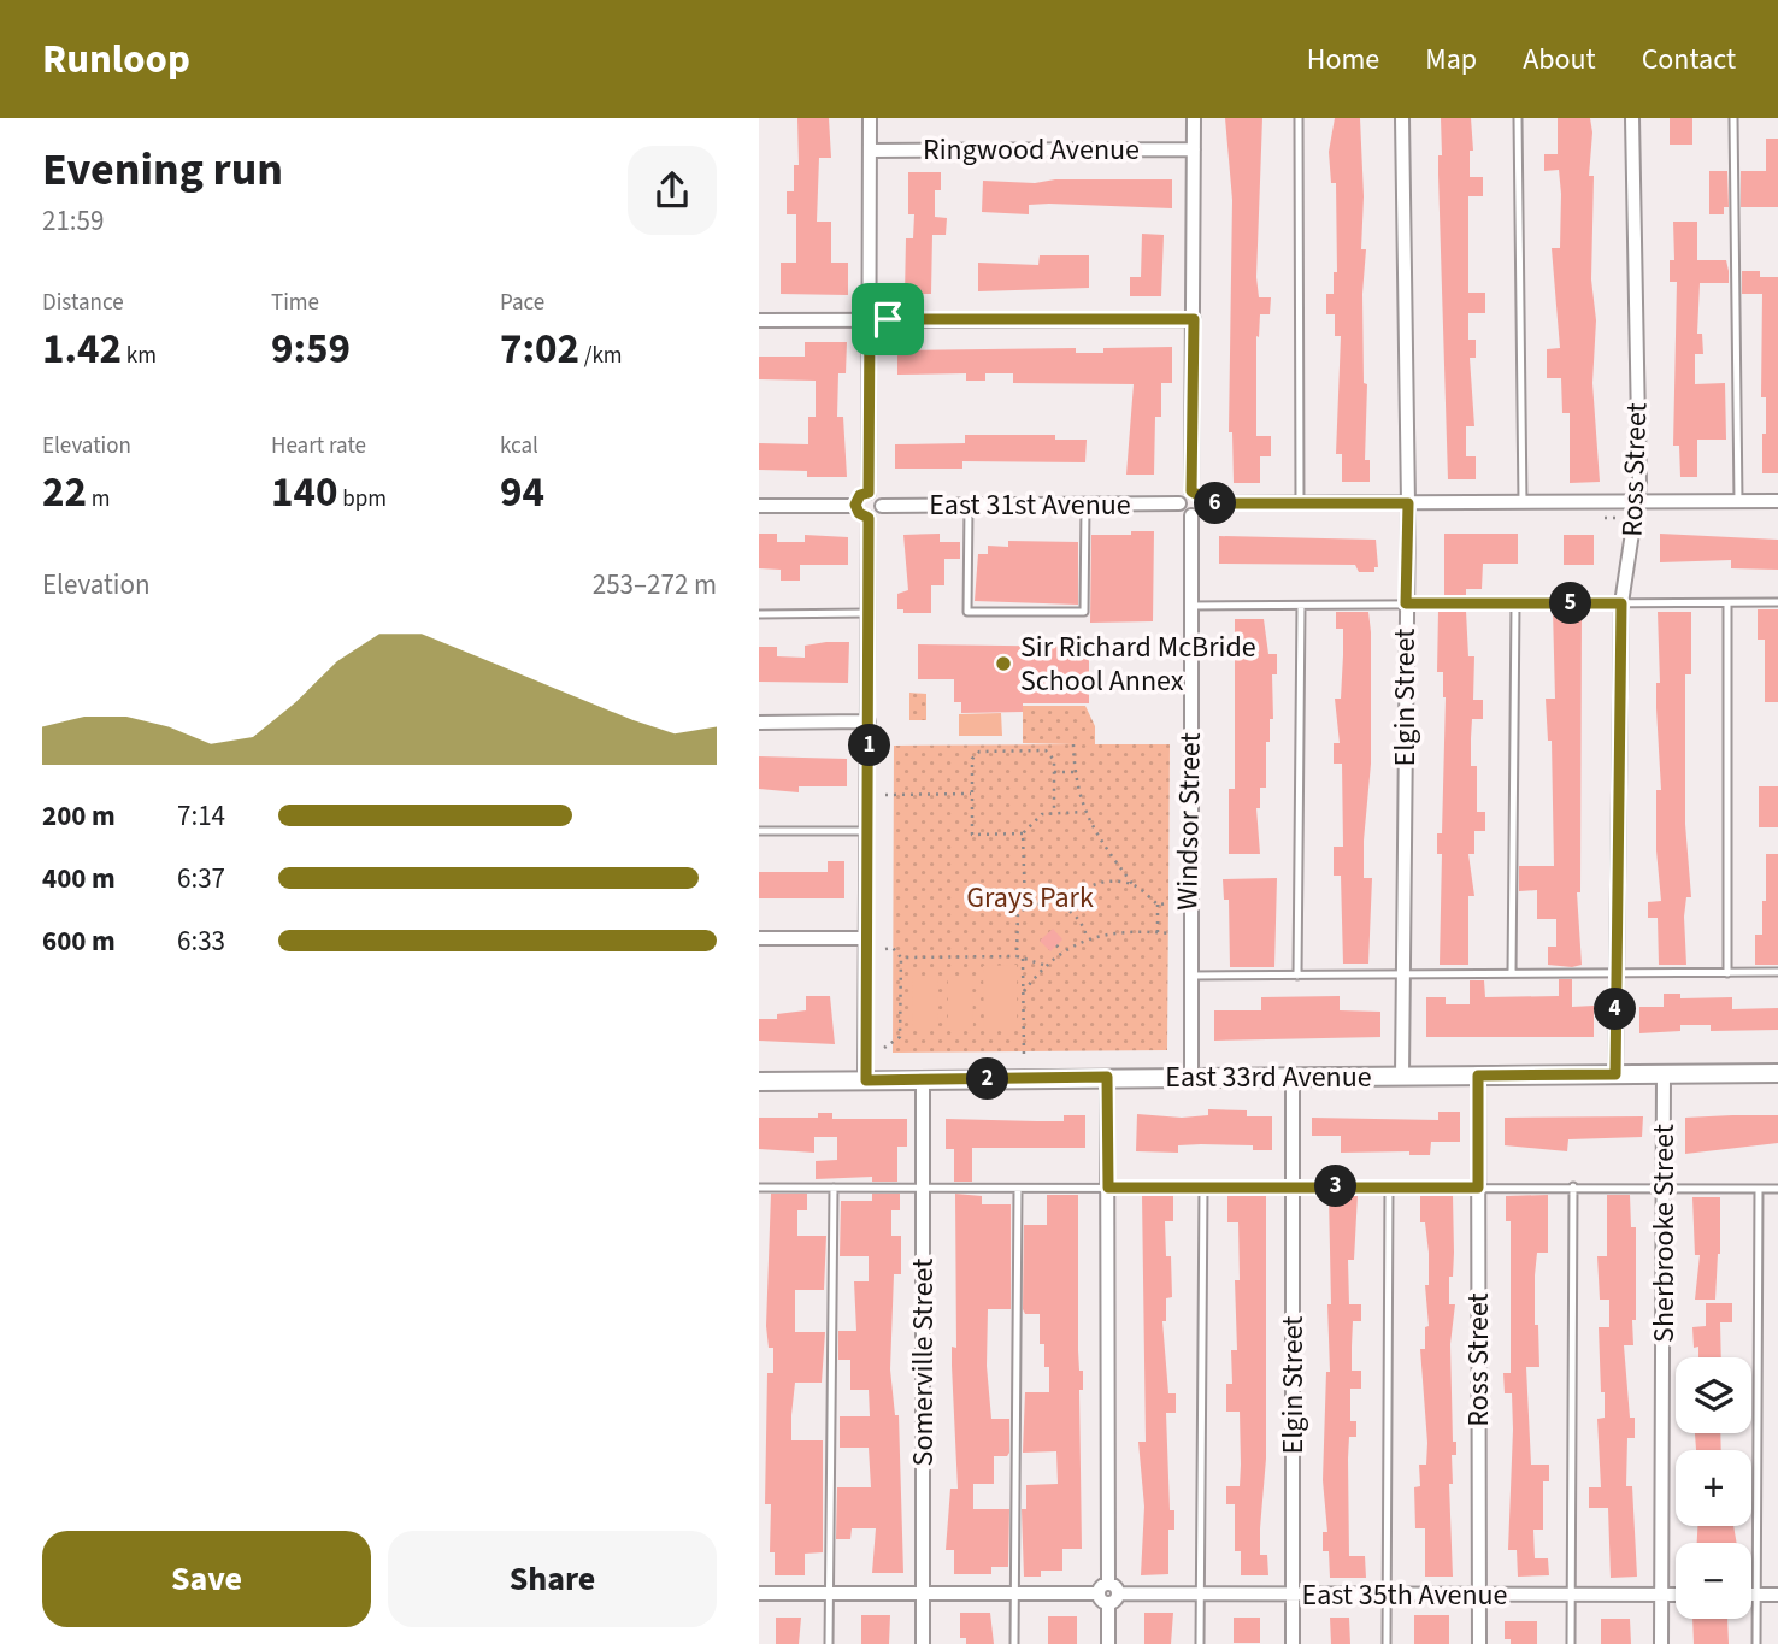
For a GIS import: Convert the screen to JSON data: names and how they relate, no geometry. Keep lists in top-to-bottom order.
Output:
{
  "streets": {
    "street": [
      "Ringwood Avenue",
      "Ross Street",
      "East 31st Avenue",
      "Elgin Street",
      "Windsor Street",
      "East 33rd Avenue",
      "Sherbrooke Street",
      "Somerville Street",
      "East 35th Avenue"
    ]
  },
  "crossings": [
    ["Ross Street", "East 33rd Avenue"],
    ["Ross Street", "East 35th Avenue"],
    ["East 31st Avenue", "Windsor Street"],
    ["Elgin Street", "East 33rd Avenue"],
    ["Elgin Street", "East 35th Avenue"],
    ["Windsor Street", "East 33rd Avenue"],
    ["East 33rd Avenue", "Sherbrooke Street"],
    ["East 33rd Avenue", "Somerville Street"],
    ["Sherbrooke Street", "East 35th Avenue"]
  ],
  "parks": ["Grays Park"],
  "places": ["Sir Richard McBride School Annex"],
  "page": {
    "header": "Runloop",
    "nav": [
      "Home",
      "Map",
      "About",
      "Contact"
    ],
    "heading": ["Evening run", "21:59"],
    "stats": [
      ["Distance", "1.42 km"],
      ["Time", "9:59"],
      ["Pace", "7:02 /km"],
      ["Elevation", "22 m"],
      ["Heart rate", "140 bpm"],
      ["kcal", "94"]
    ],
    "pins": [
      "6",
      "5",
      "1",
      "4",
      "2",
      "3"
    ],
    "chart": ["Elevation", "253–272 m"],
    "list": [
      {
        "name": "200 m",
        "note": "7:14"
      },
      {
        "name": "400 m",
        "note": "6:37"
      },
      {
        "name": "600 m",
        "note": "6:33"
      }
    ],
    "map_buttons": ["+", "−"],
    "buttons": ["Save", "Share"]
  }
}
